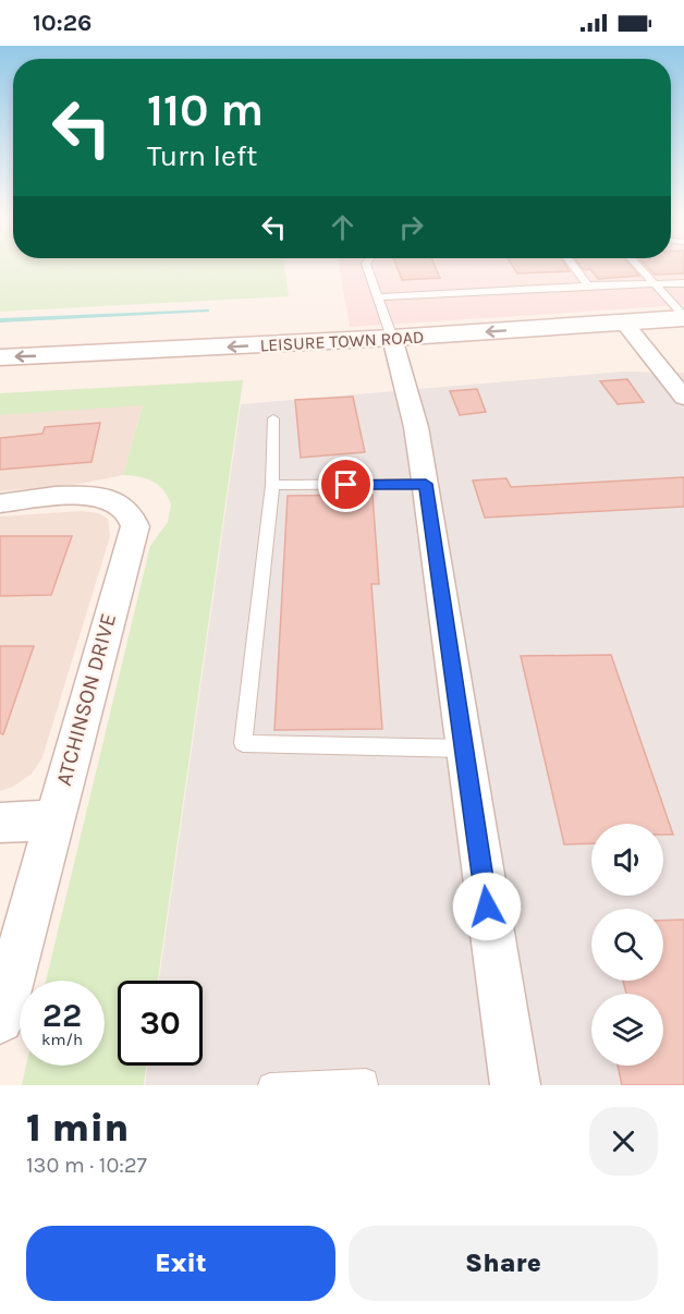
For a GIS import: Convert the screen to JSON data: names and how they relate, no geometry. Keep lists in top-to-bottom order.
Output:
{
  "streets": {
    "main road": ["LEISURE TOWN ROAD"],
    "street": ["ATCHINSON DRIVE"]
  },
  "page": {
    "status": "10:26",
    "turn": ["110 m", "Turn left"],
    "speed": "22 km/h",
    "limit": "30",
    "heading": ["1 min", "130 m · 10:27"],
    "buttons": ["Exit", "Share"]
  }
}
